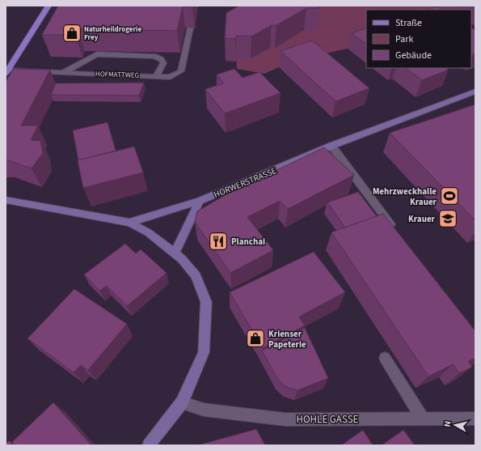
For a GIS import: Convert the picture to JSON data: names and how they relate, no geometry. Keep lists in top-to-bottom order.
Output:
{
  "streets": {
    "street": ["HOFMATTWEG", "HORWERSTRASSE", "HOHLE GASSE"]
  },
  "places": {
    "shop": ["Naturheildrogerie Frey", "Krienser Papeterie"],
    "sports": ["Mehrzweckhalle Krauer"],
    "school or university": ["Krauer"],
    "restaurant": ["Planchai"]
  },
  "legend": ["Straße", "Park", "Gebäude"],
  "north": "left"
}
